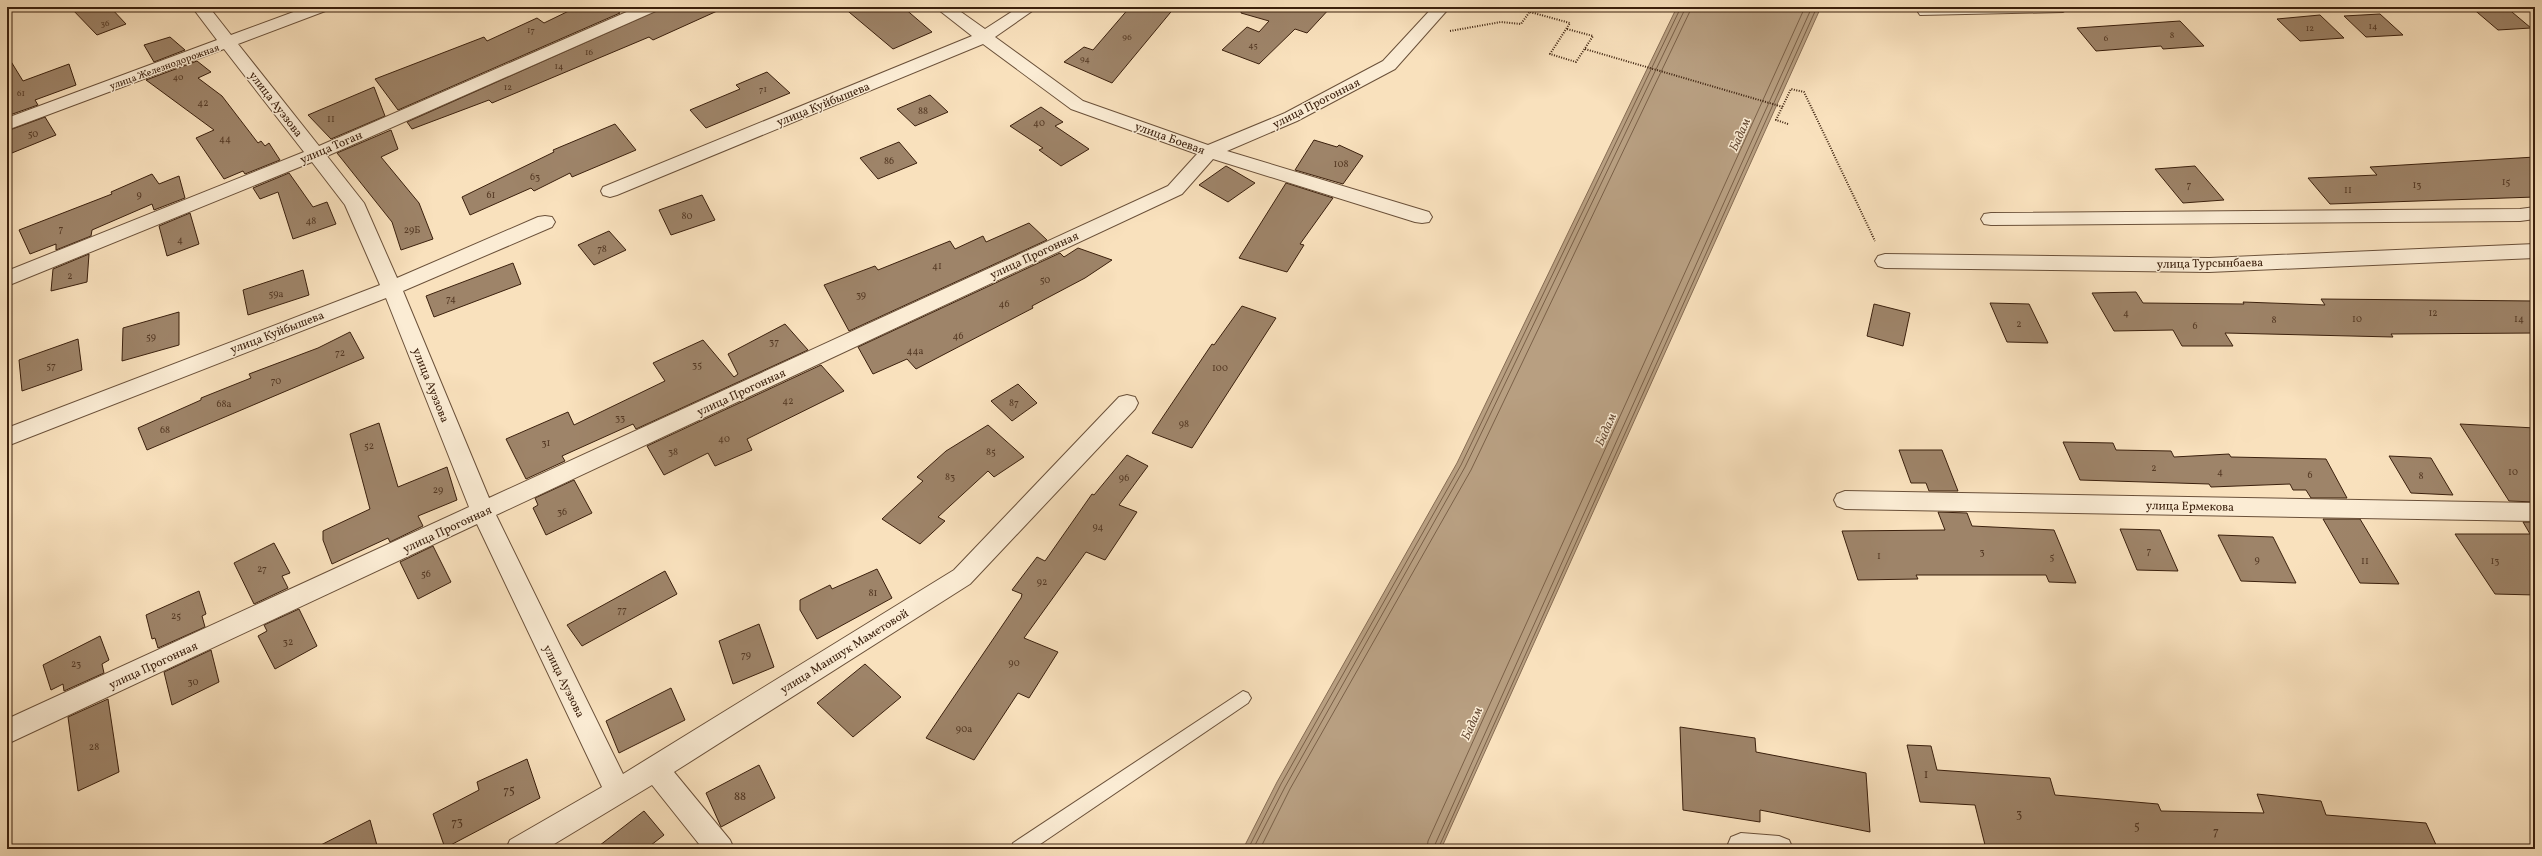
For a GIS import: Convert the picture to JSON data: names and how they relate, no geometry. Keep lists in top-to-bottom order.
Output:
{
  "streets": {
    "street": [
      "улица Железнодорожная",
      "улица Прогонная",
      "улица Ауэзова",
      "улица Куйбышева",
      "улица Боевая",
      "улица Тоган",
      "улица Турсынбаева",
      "улица Ермекова",
      "улица Маншук Маметовой"
    ]
  },
  "crossings": [
    ["улица Железнодорожная", "улица Ауэзова"],
    ["улица Прогонная", "улица Ауэзова"],
    ["улица Прогонная", "улица Боевая"],
    ["улица Ауэзова", "улица Куйбышева"],
    ["улица Ауэзова", "улица Тоган"],
    ["улица Ауэзова", "улица Маншук Маметовой"],
    ["улица Куйбышева", "улица Боевая"]
  ],
  "water": ["Бадам"],
  "house_numbers": [
    "36",
    "14",
    "12",
    "17",
    "8",
    "96",
    "6",
    "45",
    "16",
    "94",
    "14",
    "40",
    "12",
    "71",
    "61",
    "42",
    "88",
    "11",
    "40",
    "50",
    "44",
    "86",
    "108",
    "63",
    "15",
    "7",
    "13",
    "11",
    "9",
    "61",
    "80",
    "48",
    "7",
    "29Б",
    "4",
    "78",
    "41",
    "2",
    "50",
    "59а",
    "39",
    "74",
    "46",
    "4",
    "12",
    "10",
    "14",
    "8",
    "2",
    "6",
    "46",
    "59",
    "37",
    "44а",
    "72",
    "35",
    "57",
    "100",
    "70",
    "42",
    "87",
    "68а",
    "33",
    "98",
    "68",
    "40",
    "31",
    "52",
    "38",
    "85",
    "2",
    "4",
    "10",
    "6",
    "8",
    "83",
    "96",
    "29",
    "36",
    "94",
    "7",
    "3",
    "1",
    "5",
    "9",
    "11",
    "13",
    "27",
    "56",
    "92",
    "81",
    "77",
    "25",
    "32",
    "79",
    "90",
    "23",
    "30",
    "90а",
    "28",
    "1",
    "75",
    "88",
    "3",
    "73",
    "5",
    "7"
  ]
}
